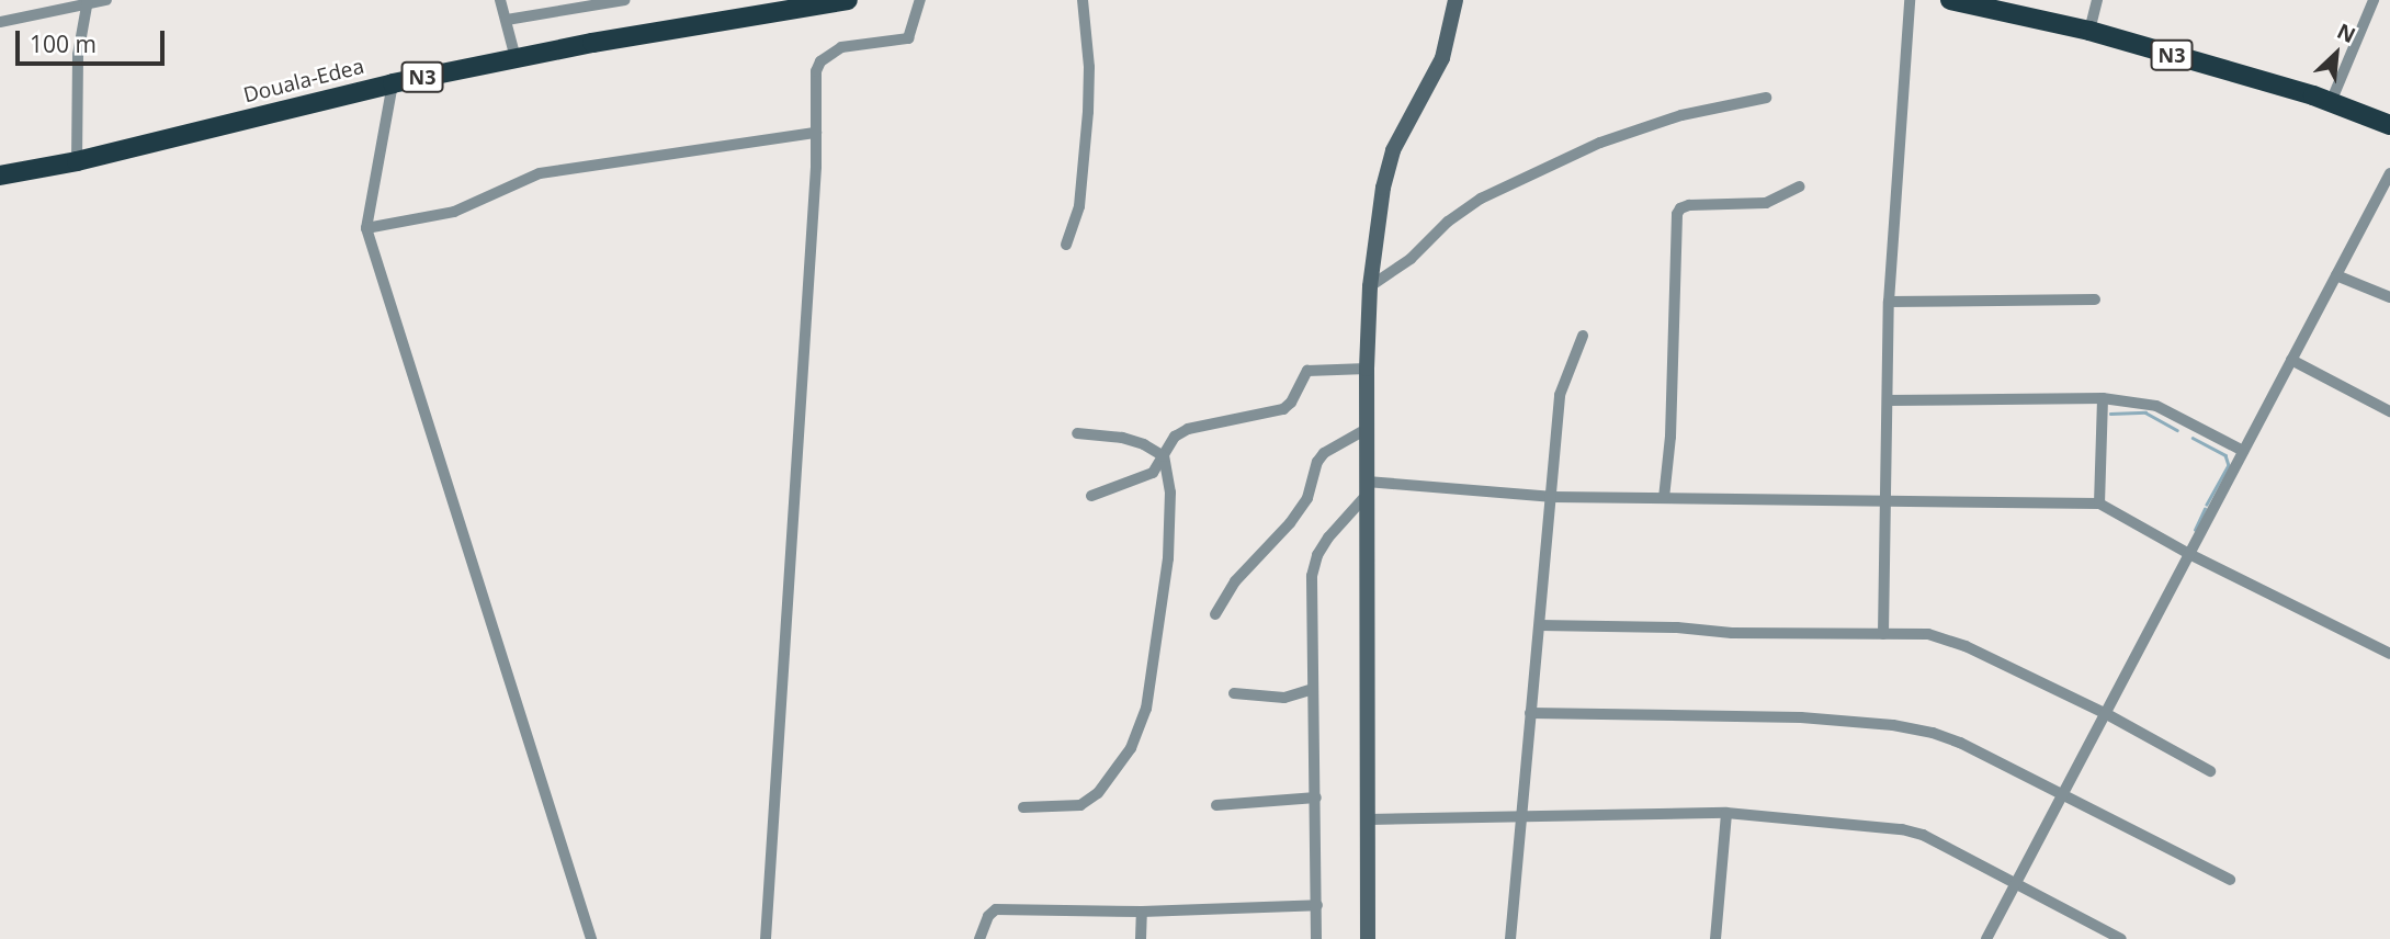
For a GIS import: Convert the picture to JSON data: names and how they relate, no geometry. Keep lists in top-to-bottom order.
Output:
{
  "streets": {
    "highway": ["N3", "Douala-Edea"]
  },
  "scale_bar": "100 m",
  "north": "top right"
}
